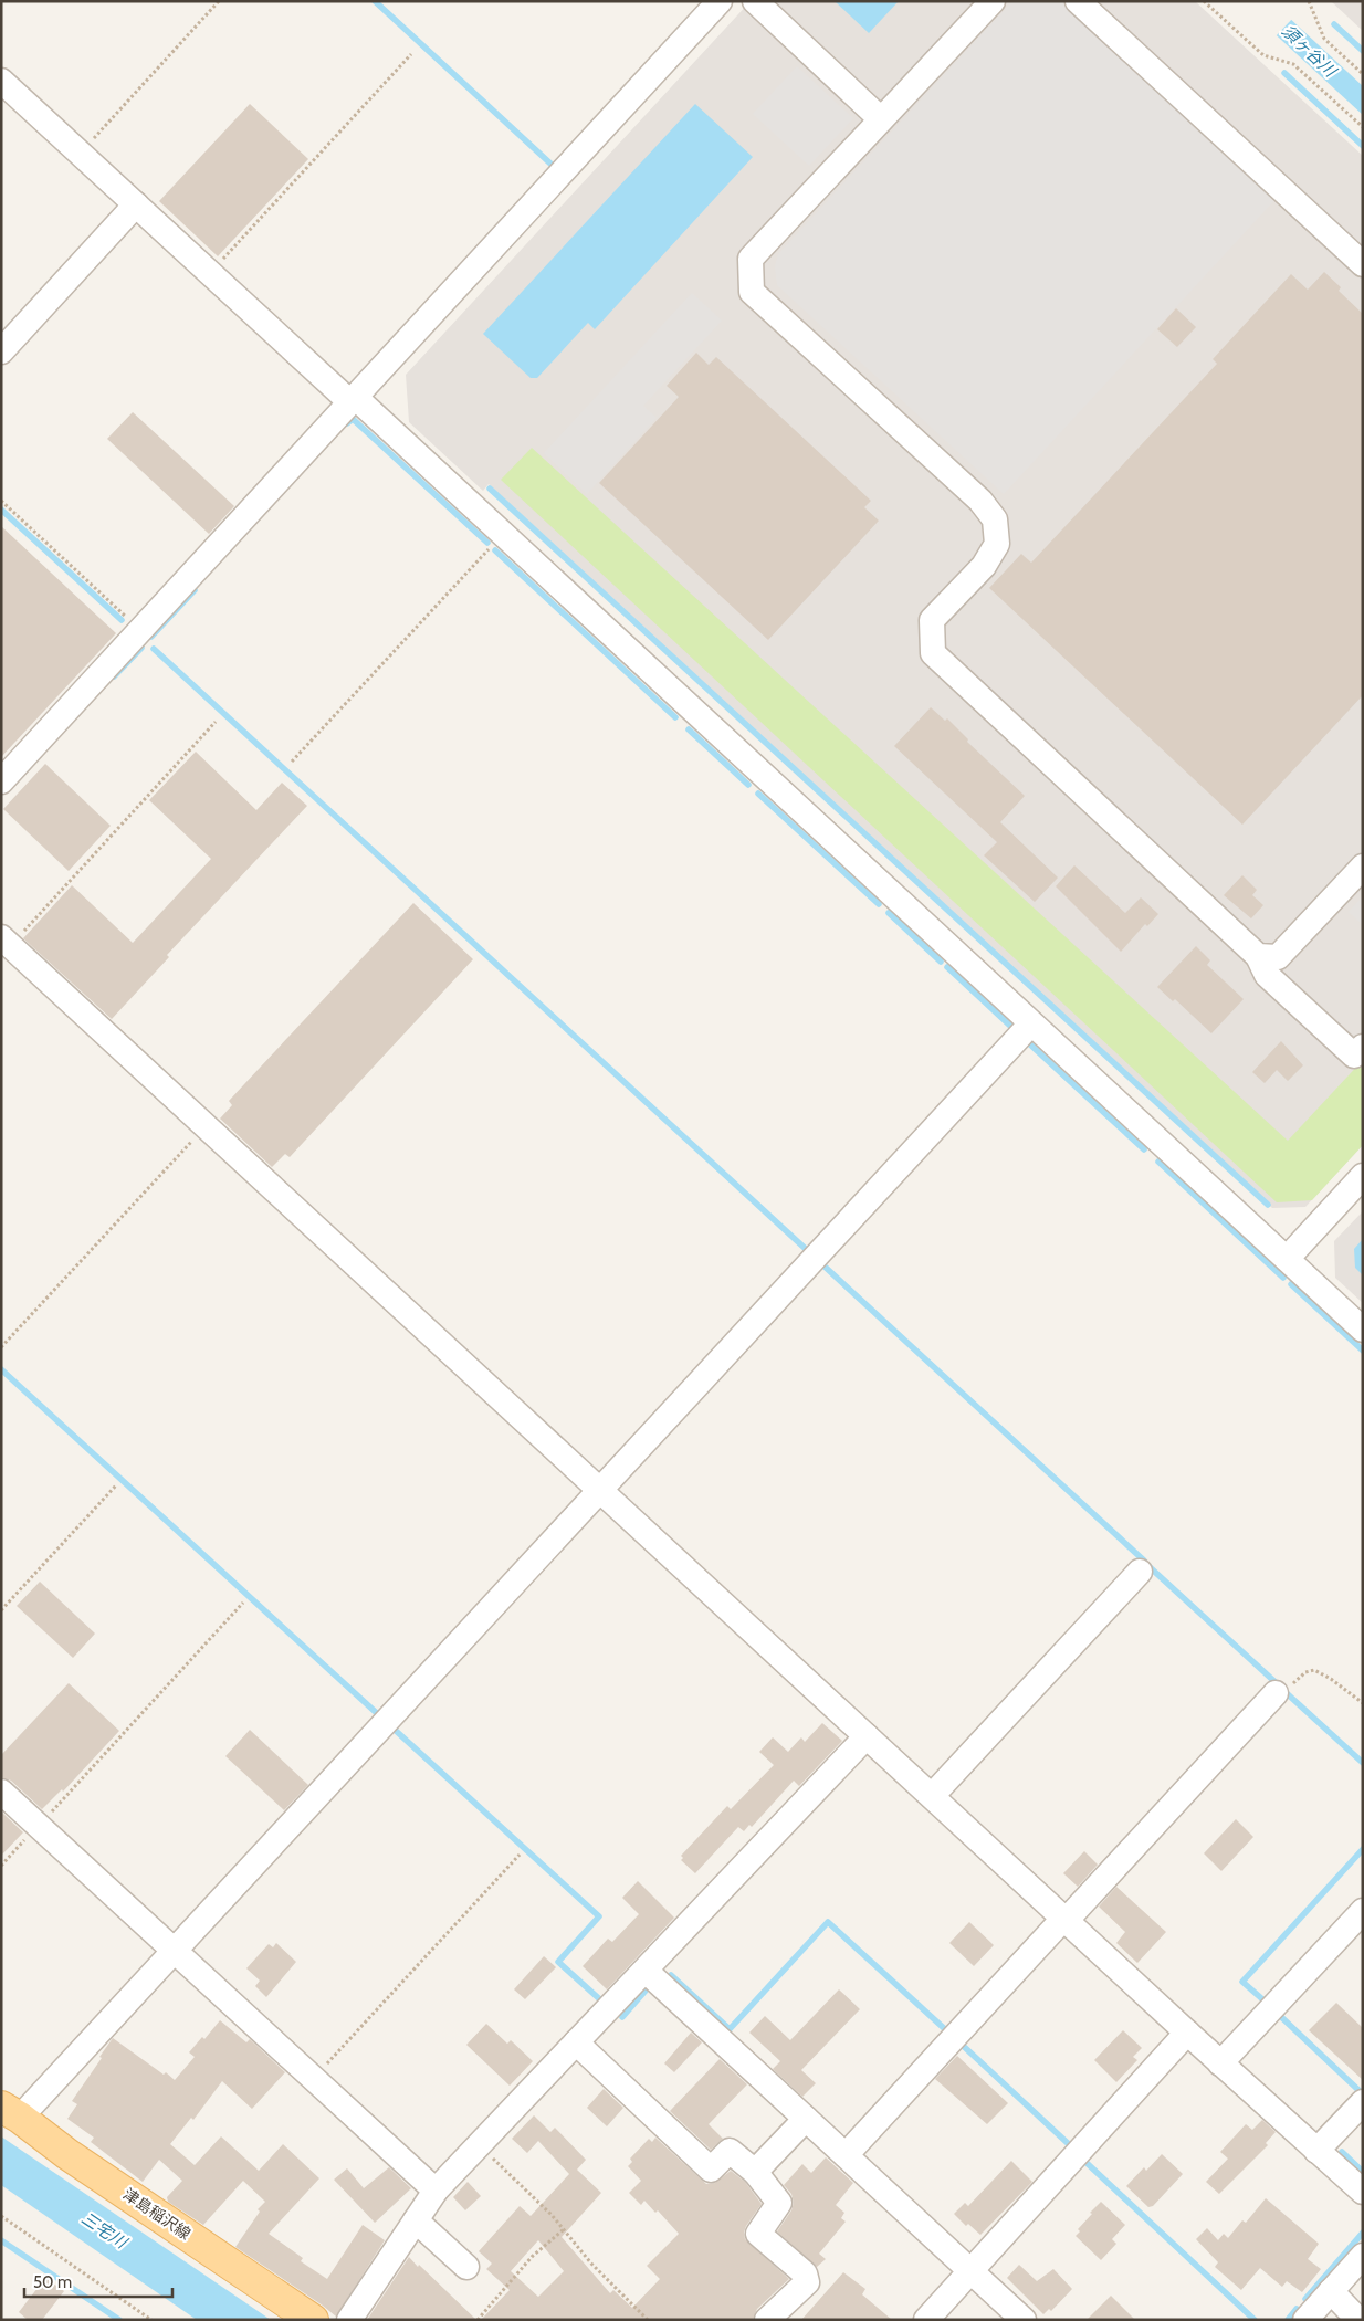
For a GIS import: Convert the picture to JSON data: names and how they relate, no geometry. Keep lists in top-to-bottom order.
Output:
{
  "streets": {
    "main road": ["津島稲沢線"]
  },
  "water": ["須ヶ谷川", "三宅川"],
  "scale_bar": "50 m"
}
